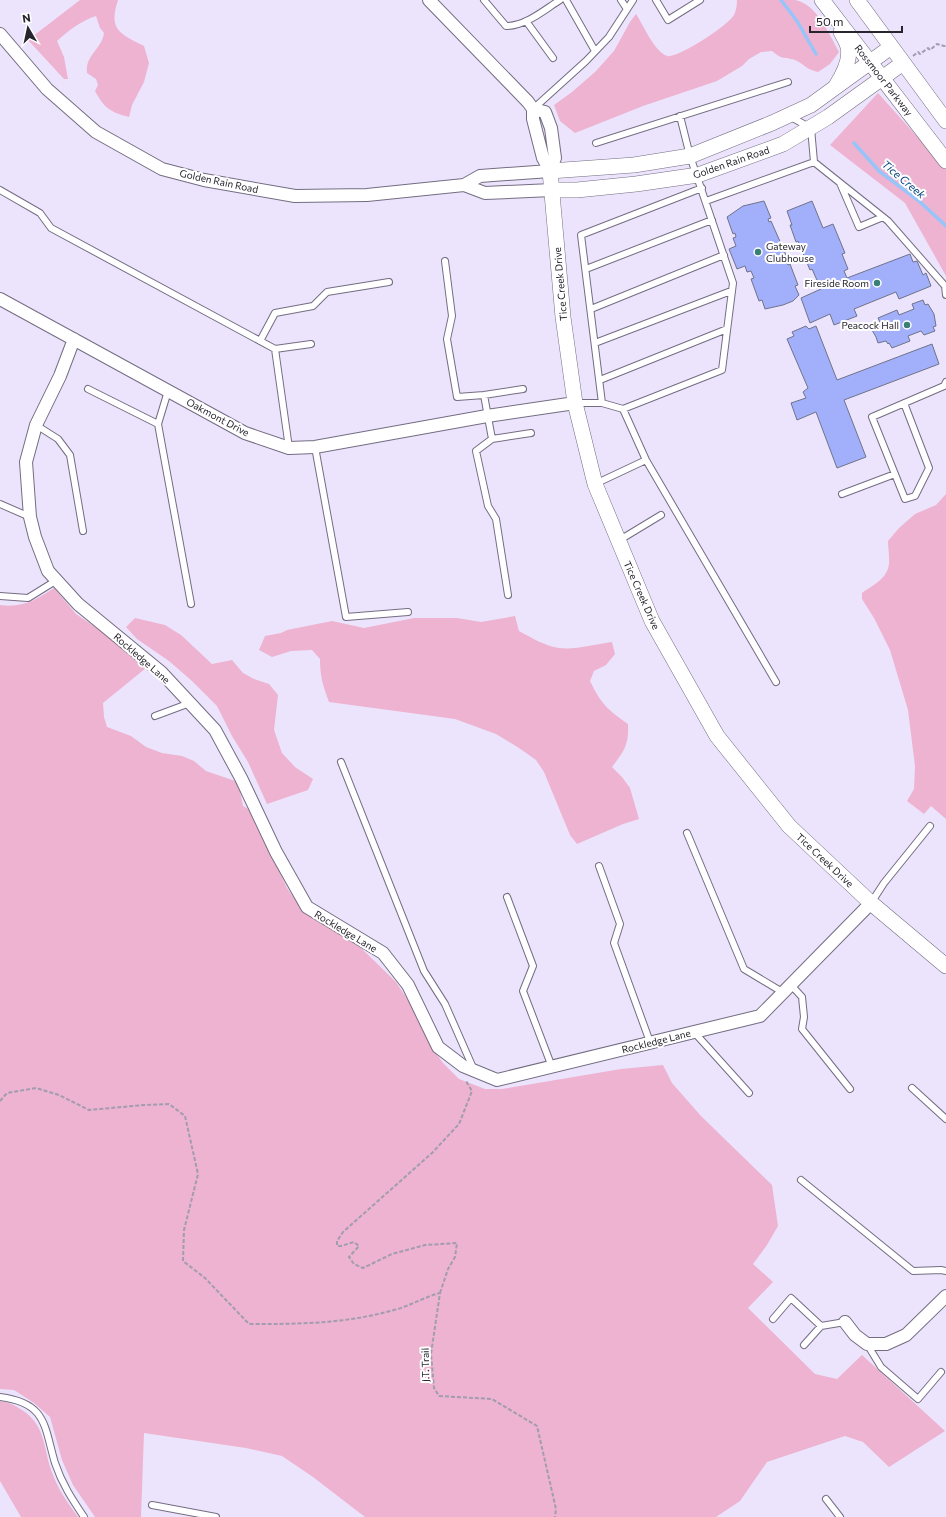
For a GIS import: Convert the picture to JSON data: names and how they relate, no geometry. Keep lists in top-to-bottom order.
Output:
{
  "streets": {
    "street": [
      "Rossmoor Parkway",
      "Golden Rain Road",
      "Tice Creek Drive",
      "Oakmont Drive",
      "Rockledge Lane"
    ],
    "path": ["J.T. Trail"]
  },
  "crossings": [
    ["Rossmoor Parkway", "Golden Rain Road"],
    ["Golden Rain Road", "Tice Creek Drive"],
    ["Tice Creek Drive", "Oakmont Drive"],
    ["Tice Creek Drive", "Rockledge Lane"],
    ["Oakmont Drive", "Rockledge Lane"]
  ],
  "water": ["Tice Creek"],
  "places": ["Gateway Clubhouse", "Fireside Room", "Peacock Hall"],
  "scale_bar": "50 m",
  "north": "top"
}
